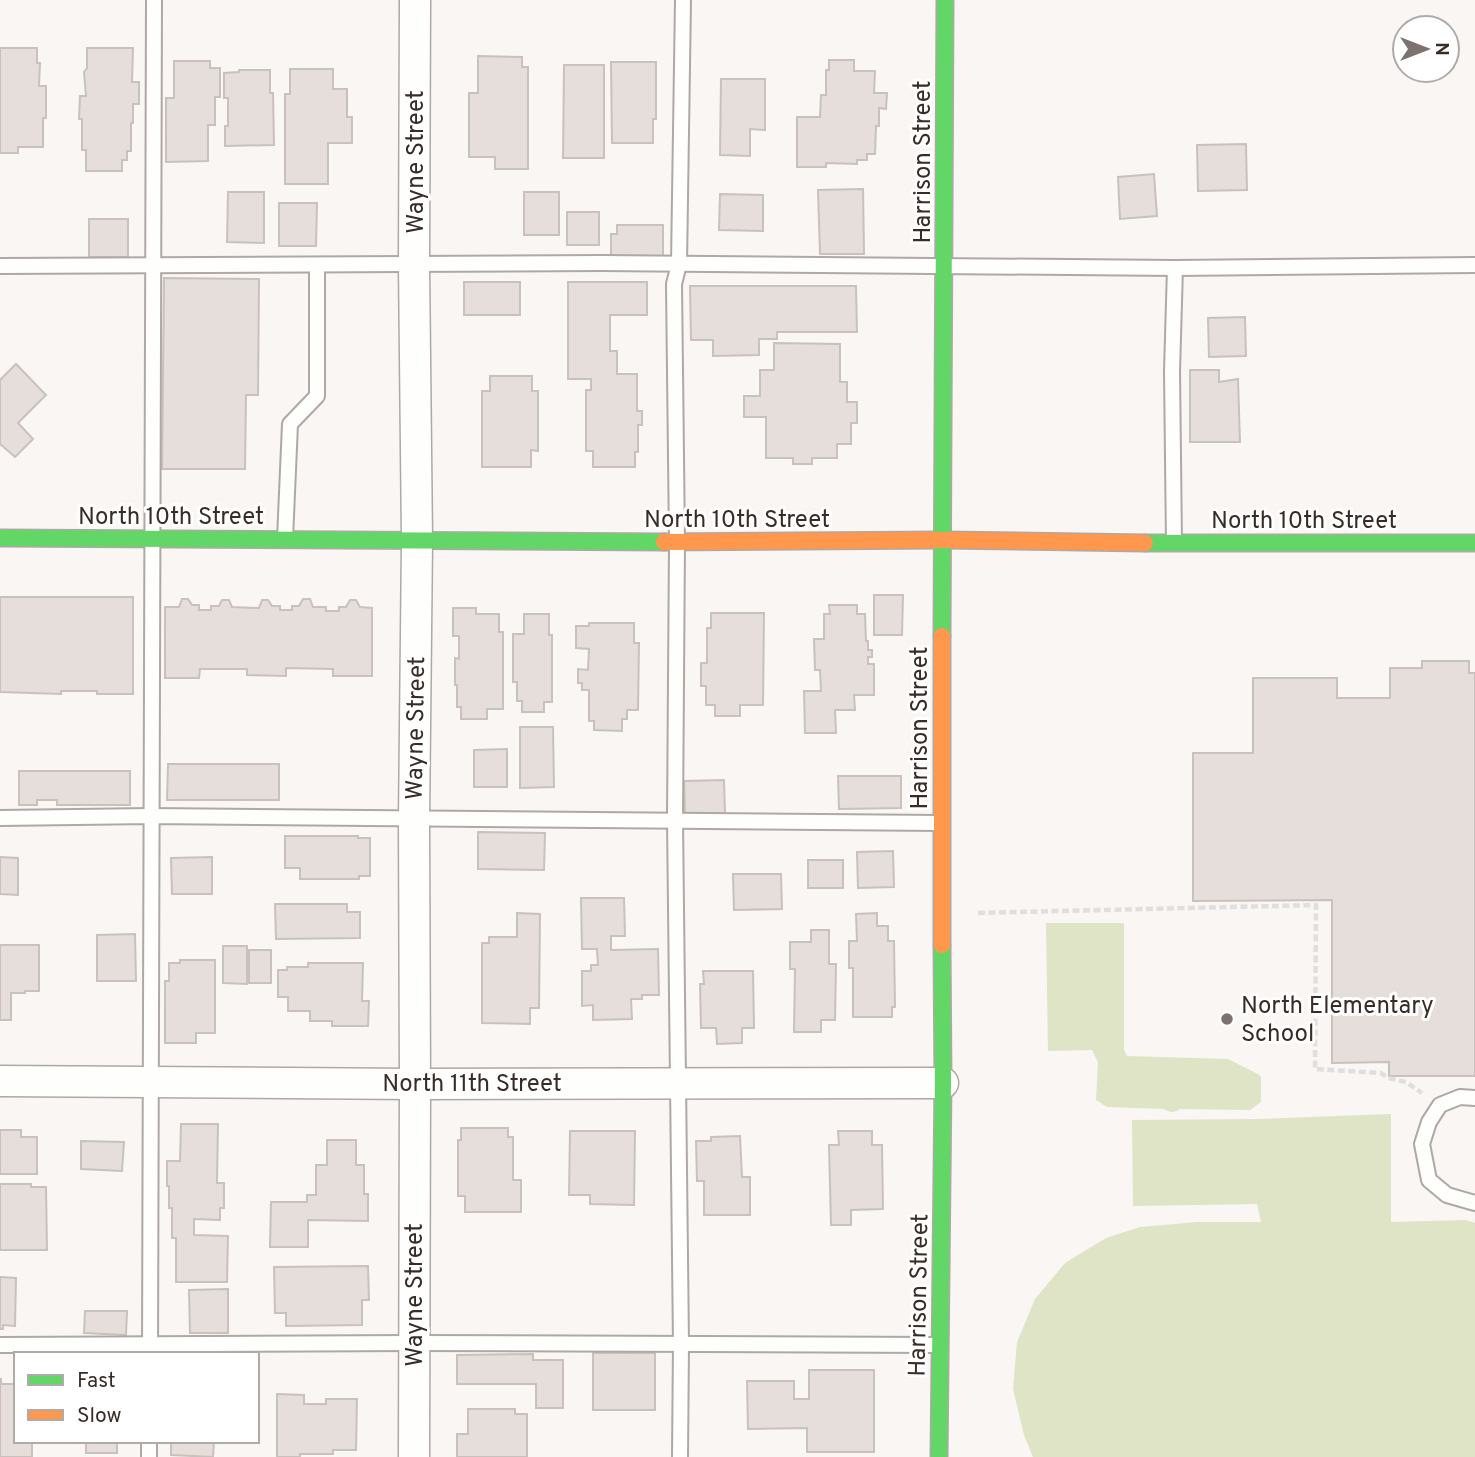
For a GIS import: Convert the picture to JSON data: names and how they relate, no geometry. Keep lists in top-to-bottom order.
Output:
{
  "streets": {
    "main road": ["Harrison Street", "North 10th Street"],
    "street": ["Wayne Street", "North 11th Street"]
  },
  "crossings": [
    ["Wayne Street", "North 10th Street"],
    ["Wayne Street", "North 11th Street"],
    ["Harrison Street", "North 10th Street"],
    ["Harrison Street", "North 11th Street"]
  ],
  "places": ["North Elementary School"],
  "legend": ["Fast", "Slow"],
  "north": "right"
}
